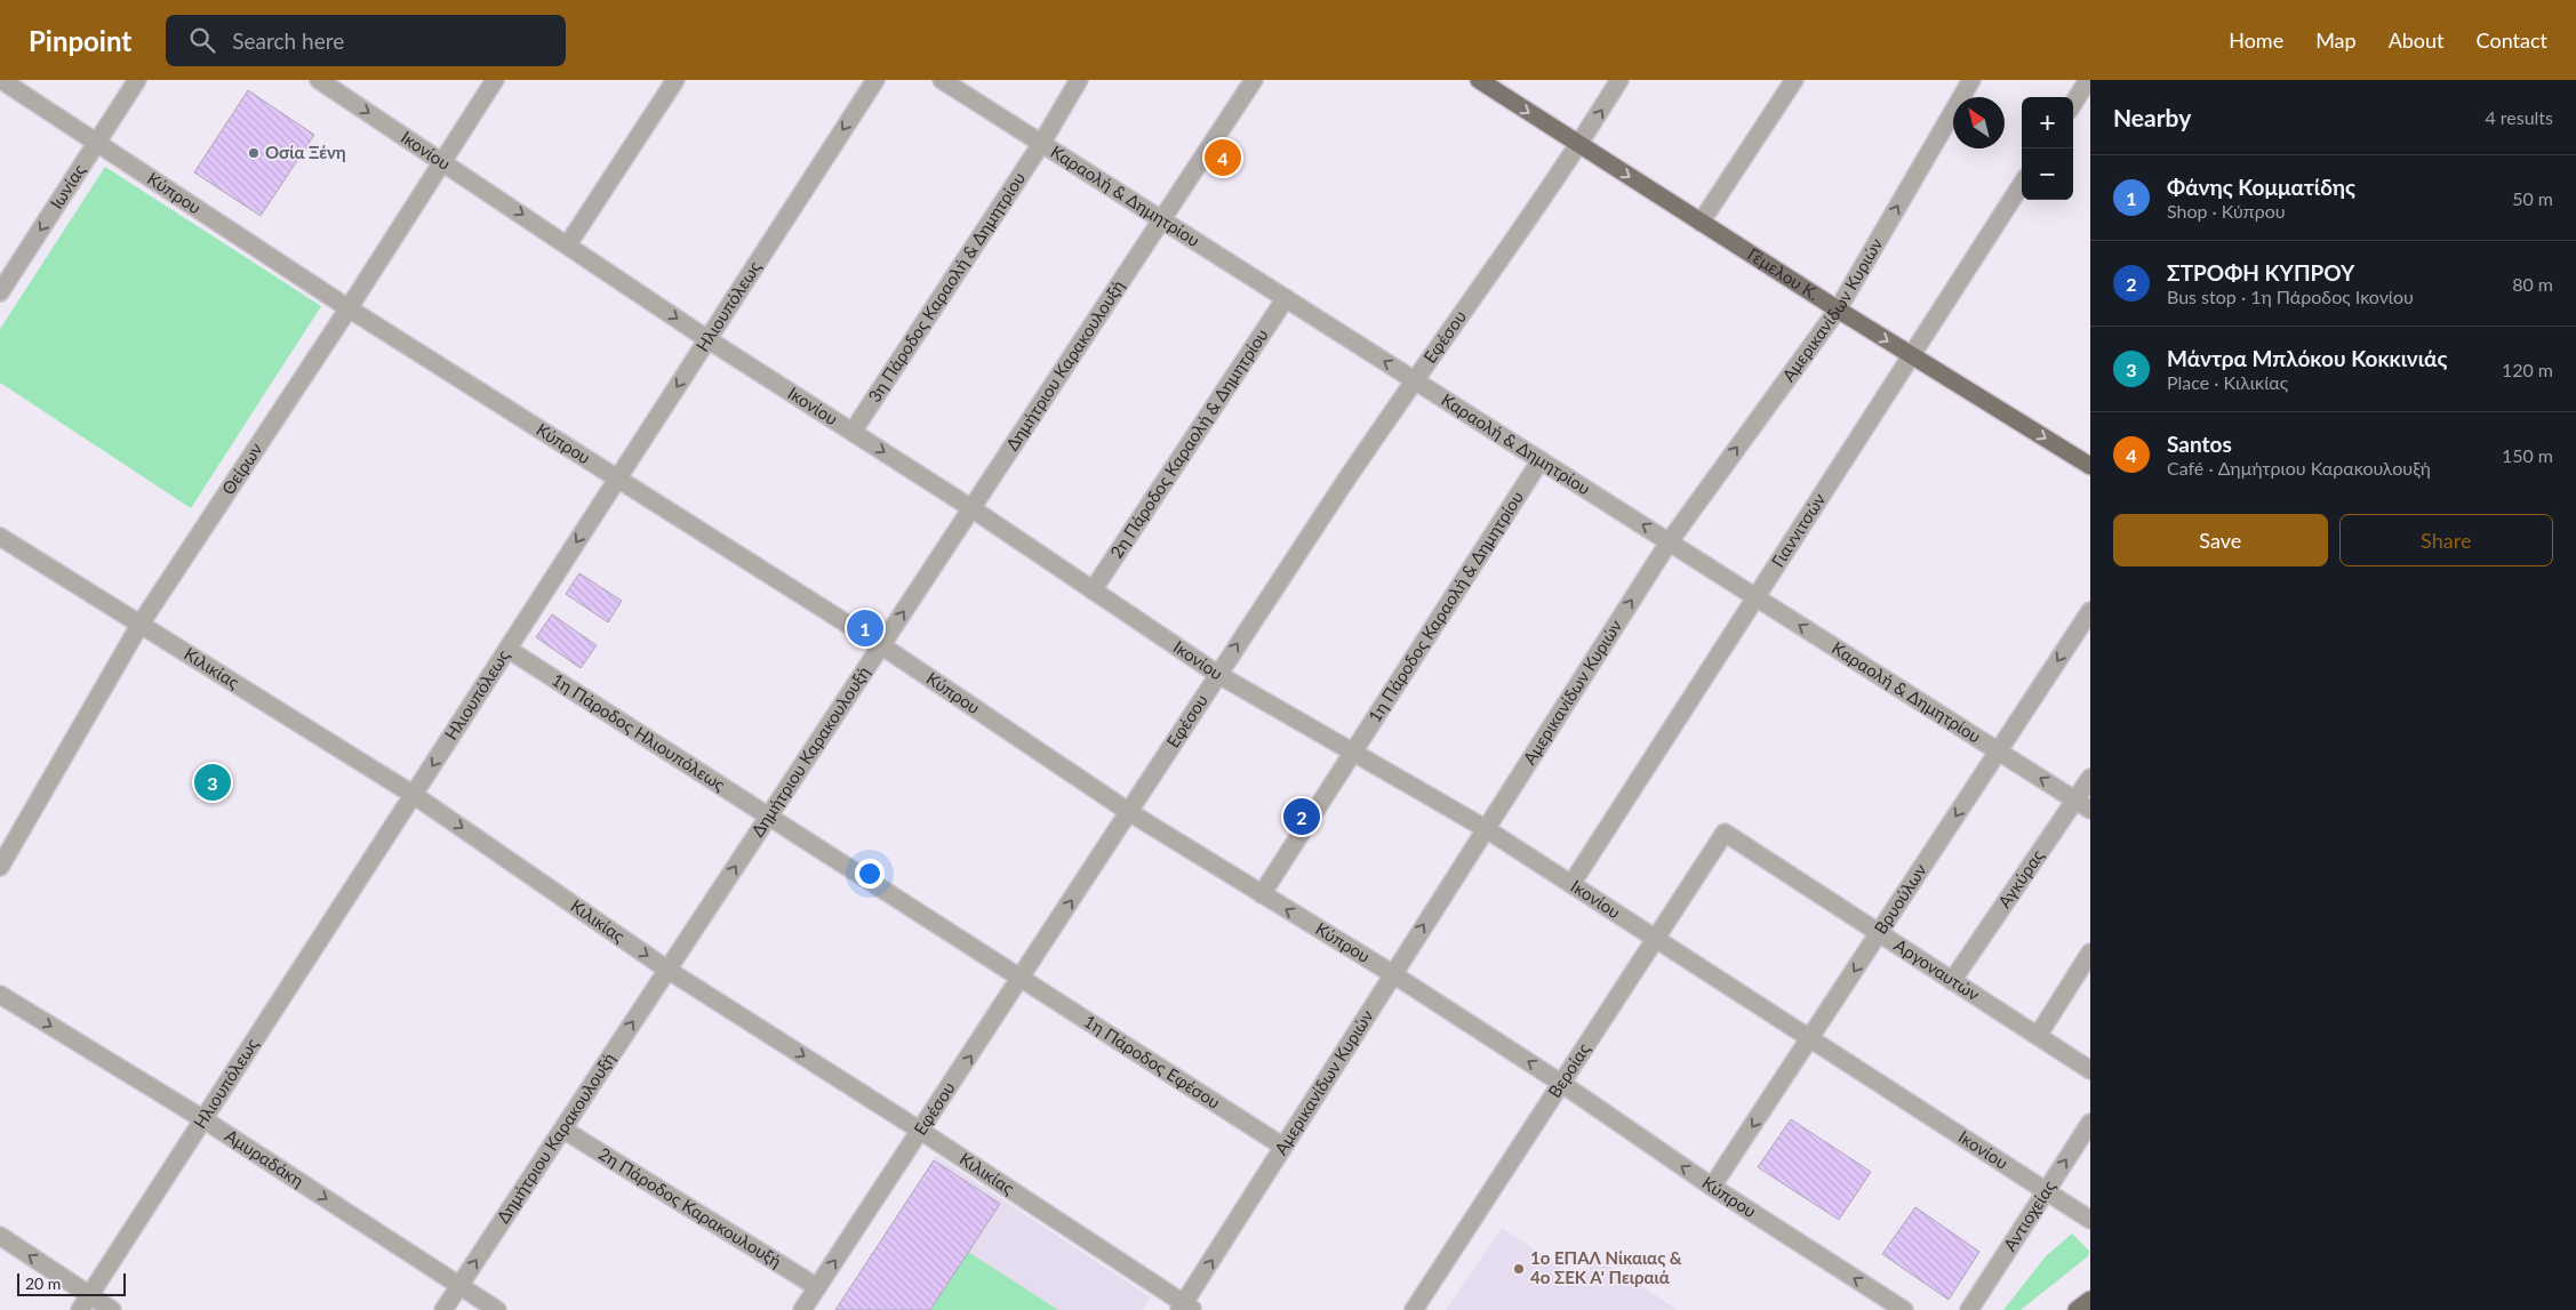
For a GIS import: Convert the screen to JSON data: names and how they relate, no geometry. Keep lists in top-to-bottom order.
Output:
{
  "streets": {
    "main road": ["Γέμελου Κ."],
    "street": [
      "Ικονίου",
      "Ιωνίας",
      "Κύπρου",
      "Καραολή & Δημητρίου",
      "3η Πάροδος Καραολή & Δημητρίου",
      "Ηλιουπόλεως",
      "Αμερικανίδων Κυριών",
      "Εφέσου",
      "Δημήτριου Καρακουλουξή",
      "2η Πάροδος Καραολή & Δημητρίου",
      "Θείρων",
      "Γιαννιτσών",
      "1η Πάροδος Καραολή & Δημητρίου",
      "Κιλικίας",
      "1η Πάροδος Ηλιουπόλεως",
      "Αγκύρας",
      "Βρυούλων",
      "Αργοναυτών",
      "1η Πάροδος Εφέσου",
      "Βεροίας",
      "Αμυραδάκη",
      "2η Πάροδος Καρακουλουξή",
      "Αντιοχείας"
    ]
  },
  "crossings": [
    ["Ικονίου", "3η Πάροδος Καραολή & Δημητρίου"],
    ["Ικονίου", "Ηλιουπόλεως"],
    ["Ικονίου", "Αμερικανίδων Κυριών"],
    ["Ικονίου", "Εφέσου"],
    ["Ικονίου", "Δημήτριου Καρακουλουξή"],
    ["Ικονίου", "2η Πάροδος Καραολή & Δημητρίου"],
    ["Ικονίου", "Θείρων"],
    ["Ικονίου", "Γιαννιτσών"],
    ["Ικονίου", "1η Πάροδος Καραολή & Δημητρίου"],
    ["Ικονίου", "Βρυούλων"],
    ["Ικονίου", "Βεροίας"],
    ["Ικονίου", "Αντιοχείας"],
    ["Ιωνίας", "Κύπρου"],
    ["Κύπρου", "Ηλιουπόλεως"],
    ["Κύπρου", "Αμερικανίδων Κυριών"],
    ["Κύπρου", "Εφέσου"],
    ["Κύπρου", "Δημήτριου Καρακουλουξή"],
    ["Κύπρου", "Θείρων"],
    ["Κύπρου", "1η Πάροδος Καραολή & Δημητρίου"],
    ["Κύπρου", "Βρυούλων"],
    ["Κύπρου", "Βεροίας"],
    ["Καραολή & Δημητρίου", "3η Πάροδος Καραολή & Δημητρίου"],
    ["Καραολή & Δημητρίου", "Αμερικανίδων Κυριών"],
    ["Καραολή & Δημητρίου", "Εφέσου"],
    ["Καραολή & Δημητρίου", "Δημήτριου Καρακουλουξή"],
    ["Καραολή & Δημητρίου", "2η Πάροδος Καραολή & Δημητρίου"],
    ["Καραολή & Δημητρίου", "Γιαννιτσών"],
    ["Καραολή & Δημητρίου", "1η Πάροδος Καραολή & Δημητρίου"],
    ["Καραολή & Δημητρίου", "Αγκύρας"],
    ["Καραολή & Δημητρίου", "Βρυούλων"],
    ["Γέμελου Κ.", "Αμερικανίδων Κυριών"],
    ["Γέμελου Κ.", "Εφέσου"],
    ["Γέμελου Κ.", "Γιαννιτσών"],
    ["Ηλιουπόλεως", "Κιλικίας"],
    ["Ηλιουπόλεως", "1η Πάροδος Ηλιουπόλεως"],
    ["Ηλιουπόλεως", "Αμυραδάκη"],
    ["Αμερικανίδων Κυριών", "Κιλικίας"],
    ["Αμερικανίδων Κυριών", "1η Πάροδος Εφέσου"],
    ["Εφέσου", "Κιλικίας"],
    ["Εφέσου", "1η Πάροδος Ηλιουπόλεως"],
    ["Εφέσου", "1η Πάροδος Εφέσου"],
    ["Εφέσου", "2η Πάροδος Καρακουλουξή"],
    ["Δημήτριου Καρακουλουξή", "Κιλικίας"],
    ["Δημήτριου Καρακουλουξή", "1η Πάροδος Ηλιουπόλεως"],
    ["Δημήτριου Καρακουλουξή", "Αμυραδάκη"],
    ["Δημήτριου Καρακουλουξή", "2η Πάροδος Καρακουλουξή"],
    ["Θείρων", "Κιλικίας"],
    ["1η Πάροδος Ηλιουπόλεως", "1η Πάροδος Εφέσου"],
    ["Αγκύρας", "Αργοναυτών"],
    ["Βρυούλων", "Αργοναυτών"],
    ["Αργοναυτών", "Βεροίας"]
  ],
  "one_way": [
    "Ιωνίας",
    "Καραολή & Δημητρίου",
    "Γέμελου Κ.",
    "Ηλιουπόλεως",
    "Αμερικανίδων Κυριών",
    "Εφέσου",
    "Δημήτριου Καρακουλουξή",
    "Κιλικίας",
    "Βρυούλων",
    "Αμυραδάκη",
    "Αντιοχείας"
  ],
  "places": ["Οσία Ξένη", "1ο ΕΠΑΛ Νίκαιας & 4ο ΣΕΚ Α' Πειραιά"],
  "scale_bar": "20 m",
  "north": "top left",
  "page": {
    "header": "Pinpoint",
    "search": "Search here",
    "nav": [
      "Home",
      "Map",
      "About",
      "Contact"
    ],
    "heading": ["Nearby", "4 results"],
    "map_buttons": ["+", "−"],
    "pins": [
      "4",
      "1",
      "3",
      "2"
    ],
    "list": [
      {
        "mark": "1",
        "name": "Φάνης Κομματίδης",
        "note": "Shop · Κύπρου",
        "value": "50 m"
      },
      {
        "mark": "2",
        "name": "ΣΤΡΟΦΗ ΚΥΠΡΟΥ",
        "note": "Bus stop · 1η Πάροδος Ικονίου",
        "value": "80 m"
      },
      {
        "mark": "3",
        "name": "Μάντρα Μπλόκου Κοκκινιάς",
        "note": "Place · Κιλικίας",
        "value": "120 m"
      },
      {
        "mark": "4",
        "name": "Santos",
        "note": "Café · Δημήτριου Καρακουλουξή",
        "value": "150 m"
      }
    ],
    "buttons": ["Save", "Share"],
    "scale": "20 m"
  }
}
